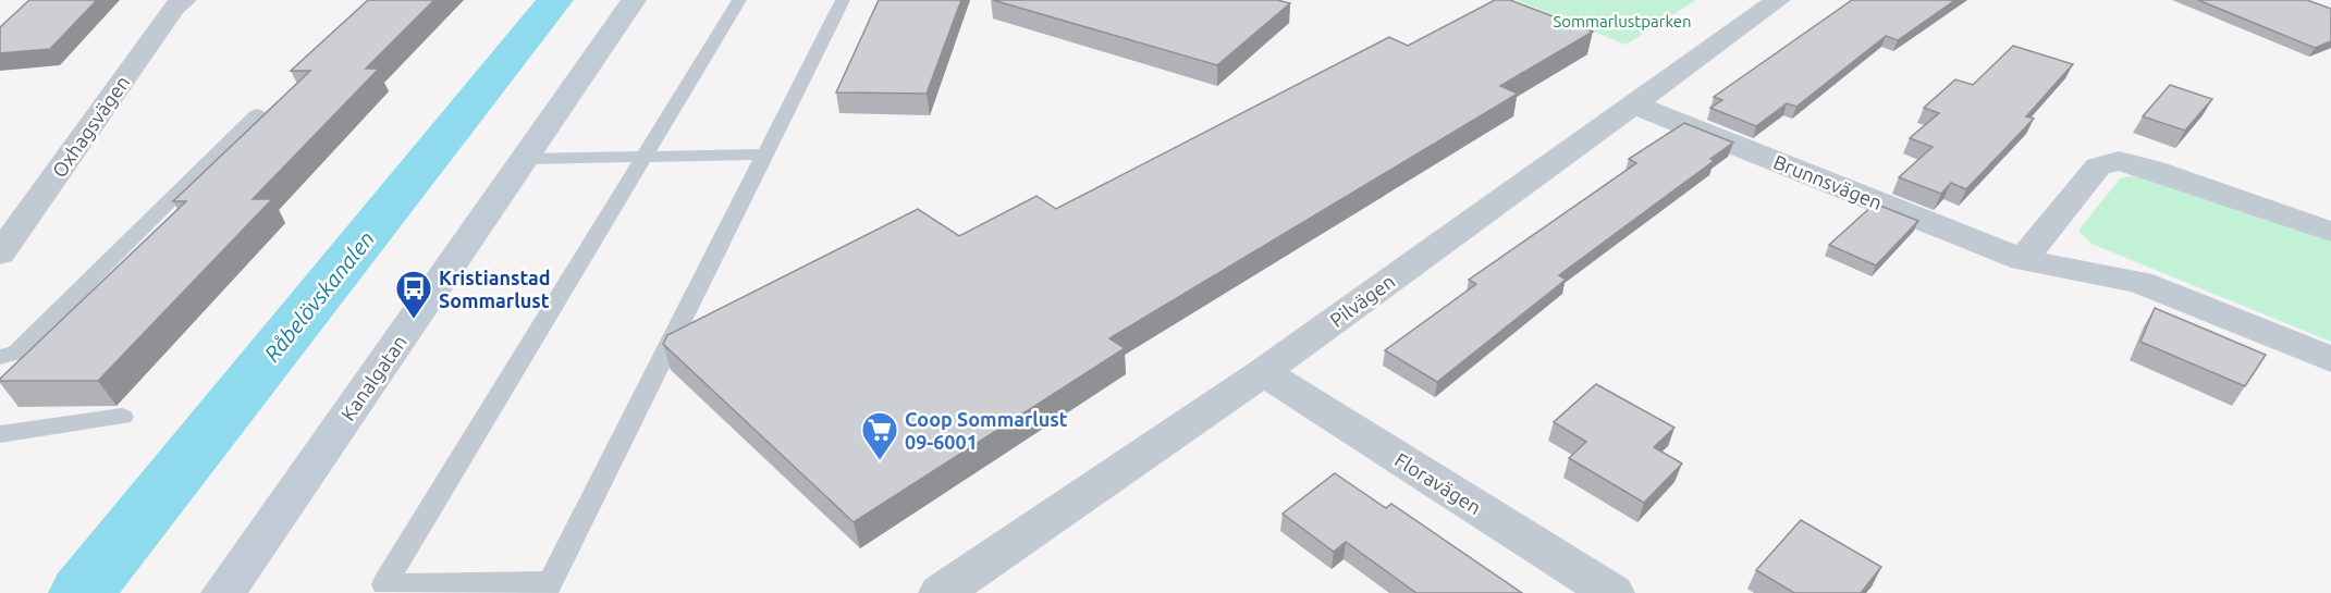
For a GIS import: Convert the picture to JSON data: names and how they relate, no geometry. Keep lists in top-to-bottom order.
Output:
{
  "streets": {
    "street": [
      "Oxhagsvägen",
      "Brunnsvägen",
      "Pilvägen",
      "Kanalgatan",
      "Floravägen"
    ]
  },
  "crossings": [
    ["Brunnsvägen", "Pilvägen"],
    ["Pilvägen", "Floravägen"]
  ],
  "water": ["Råbelövskanalen"],
  "parks": ["Sommarlustparken"],
  "places": {
    "bus stop": ["Kristianstad Sommarlust"],
    "supermarket": ["Coop Sommarlust 09-6001"]
  }
}
